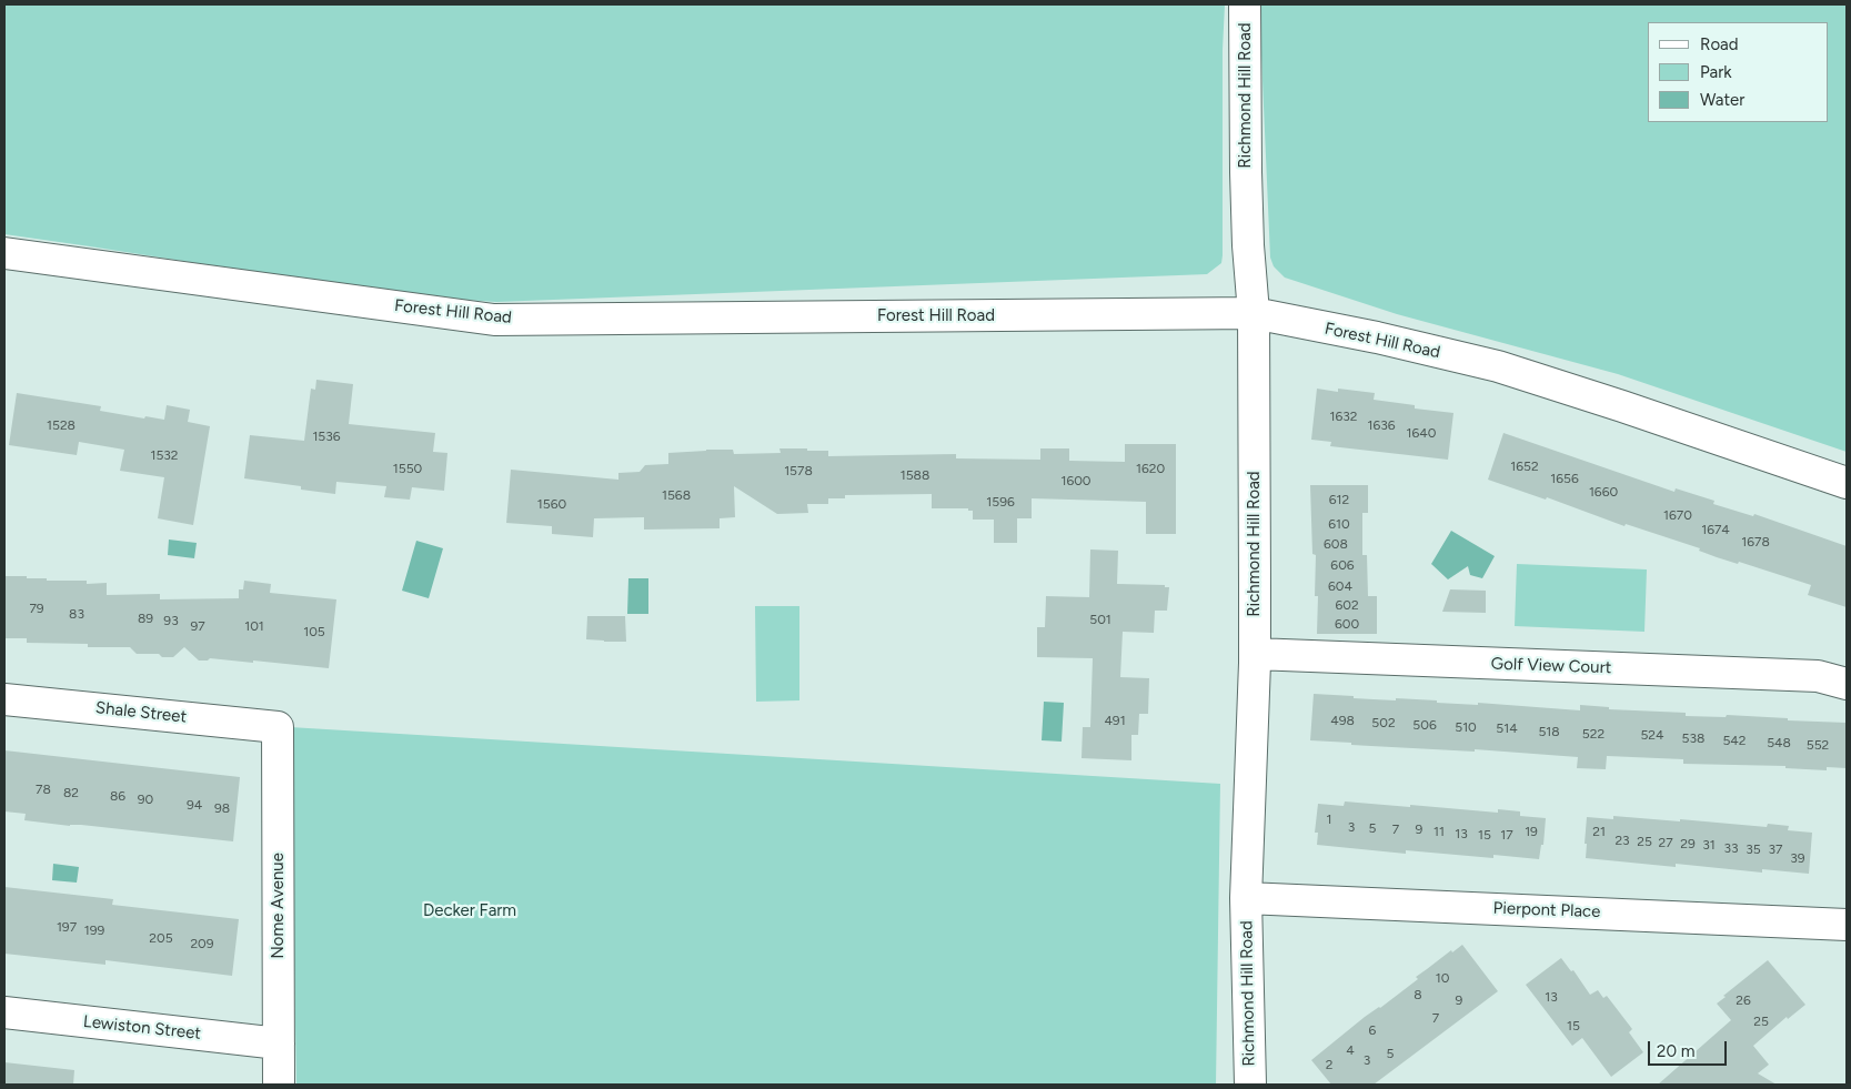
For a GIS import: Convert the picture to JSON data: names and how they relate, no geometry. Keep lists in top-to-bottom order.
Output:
{
  "streets": {
    "street": [
      "Richmond Hill Road",
      "Forest Hill Road",
      "Golf View Court",
      "Shale Street",
      "Nome Avenue",
      "Pierpont Place",
      "Lewiston Street"
    ]
  },
  "crossings": [
    ["Richmond Hill Road", "Forest Hill Road"],
    ["Richmond Hill Road", "Golf View Court"],
    ["Richmond Hill Road", "Pierpont Place"],
    ["Shale Street", "Nome Avenue"],
    ["Nome Avenue", "Lewiston Street"]
  ],
  "parks": ["Decker Farm"],
  "house_numbers": [
    "1632",
    "1528",
    "1636",
    "1640",
    "1536",
    "1532",
    "1652",
    "1550",
    "1620",
    "1578",
    "1588",
    "1656",
    "1600",
    "1660",
    "1568",
    "612",
    "1596",
    "1560",
    "1670",
    "610",
    "1674",
    "1678",
    "608",
    "606",
    "604",
    "602",
    "79",
    "83",
    "89",
    "501",
    "93",
    "600",
    "97",
    "101",
    "105",
    "491",
    "498",
    "502",
    "506",
    "510",
    "514",
    "518",
    "522",
    "524",
    "538",
    "542",
    "548",
    "552",
    "78",
    "82",
    "86",
    "90",
    "94",
    "98",
    "1",
    "3",
    "5",
    "7",
    "9",
    "11",
    "19",
    "21",
    "13",
    "15",
    "17",
    "23",
    "25",
    "27",
    "29",
    "31",
    "33",
    "35",
    "37",
    "39",
    "197",
    "199",
    "205",
    "209",
    "10",
    "8",
    "13",
    "9",
    "26",
    "7",
    "25",
    "15",
    "6",
    "4",
    "5",
    "3",
    "2"
  ],
  "legend": ["Road", "Park", "Water"],
  "scale_bar": "20 m"
}
